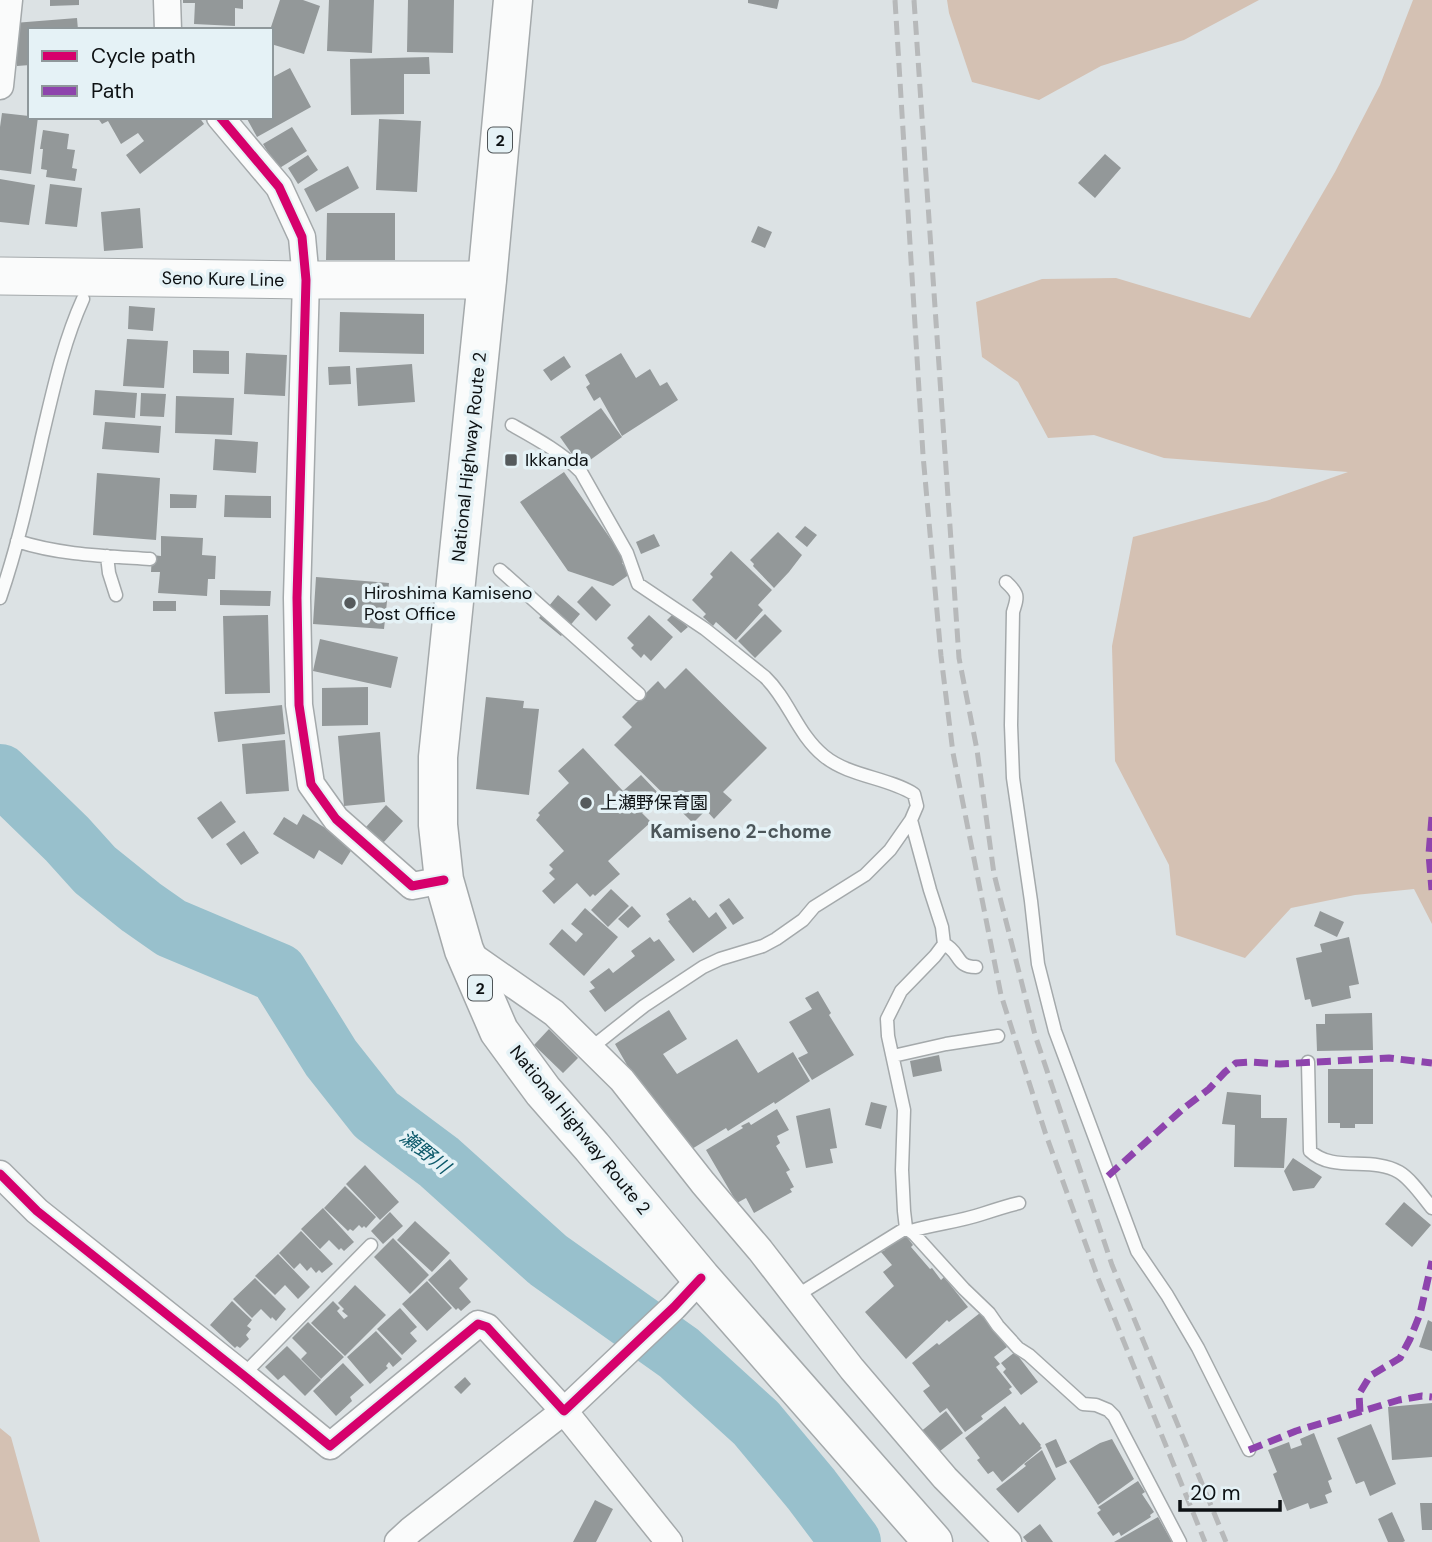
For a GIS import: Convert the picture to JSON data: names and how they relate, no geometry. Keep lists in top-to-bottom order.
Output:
{
  "streets": {
    "highway": ["2", "National Highway Route 2"],
    "main road": ["Seno Kure Line"]
  },
  "crossings": [
    ["Seno Kure Line", "National Highway Route 2"]
  ],
  "districts": ["Kamiseno 2-chome"],
  "water": ["瀬野川"],
  "places": {
    "transit": ["Ikkanda"],
    "other": ["Hiroshima Kamiseno Post Office", "上瀬野保育園"]
  },
  "legend": ["Cycle path", "Path"],
  "scale_bar": "20 m"
}
